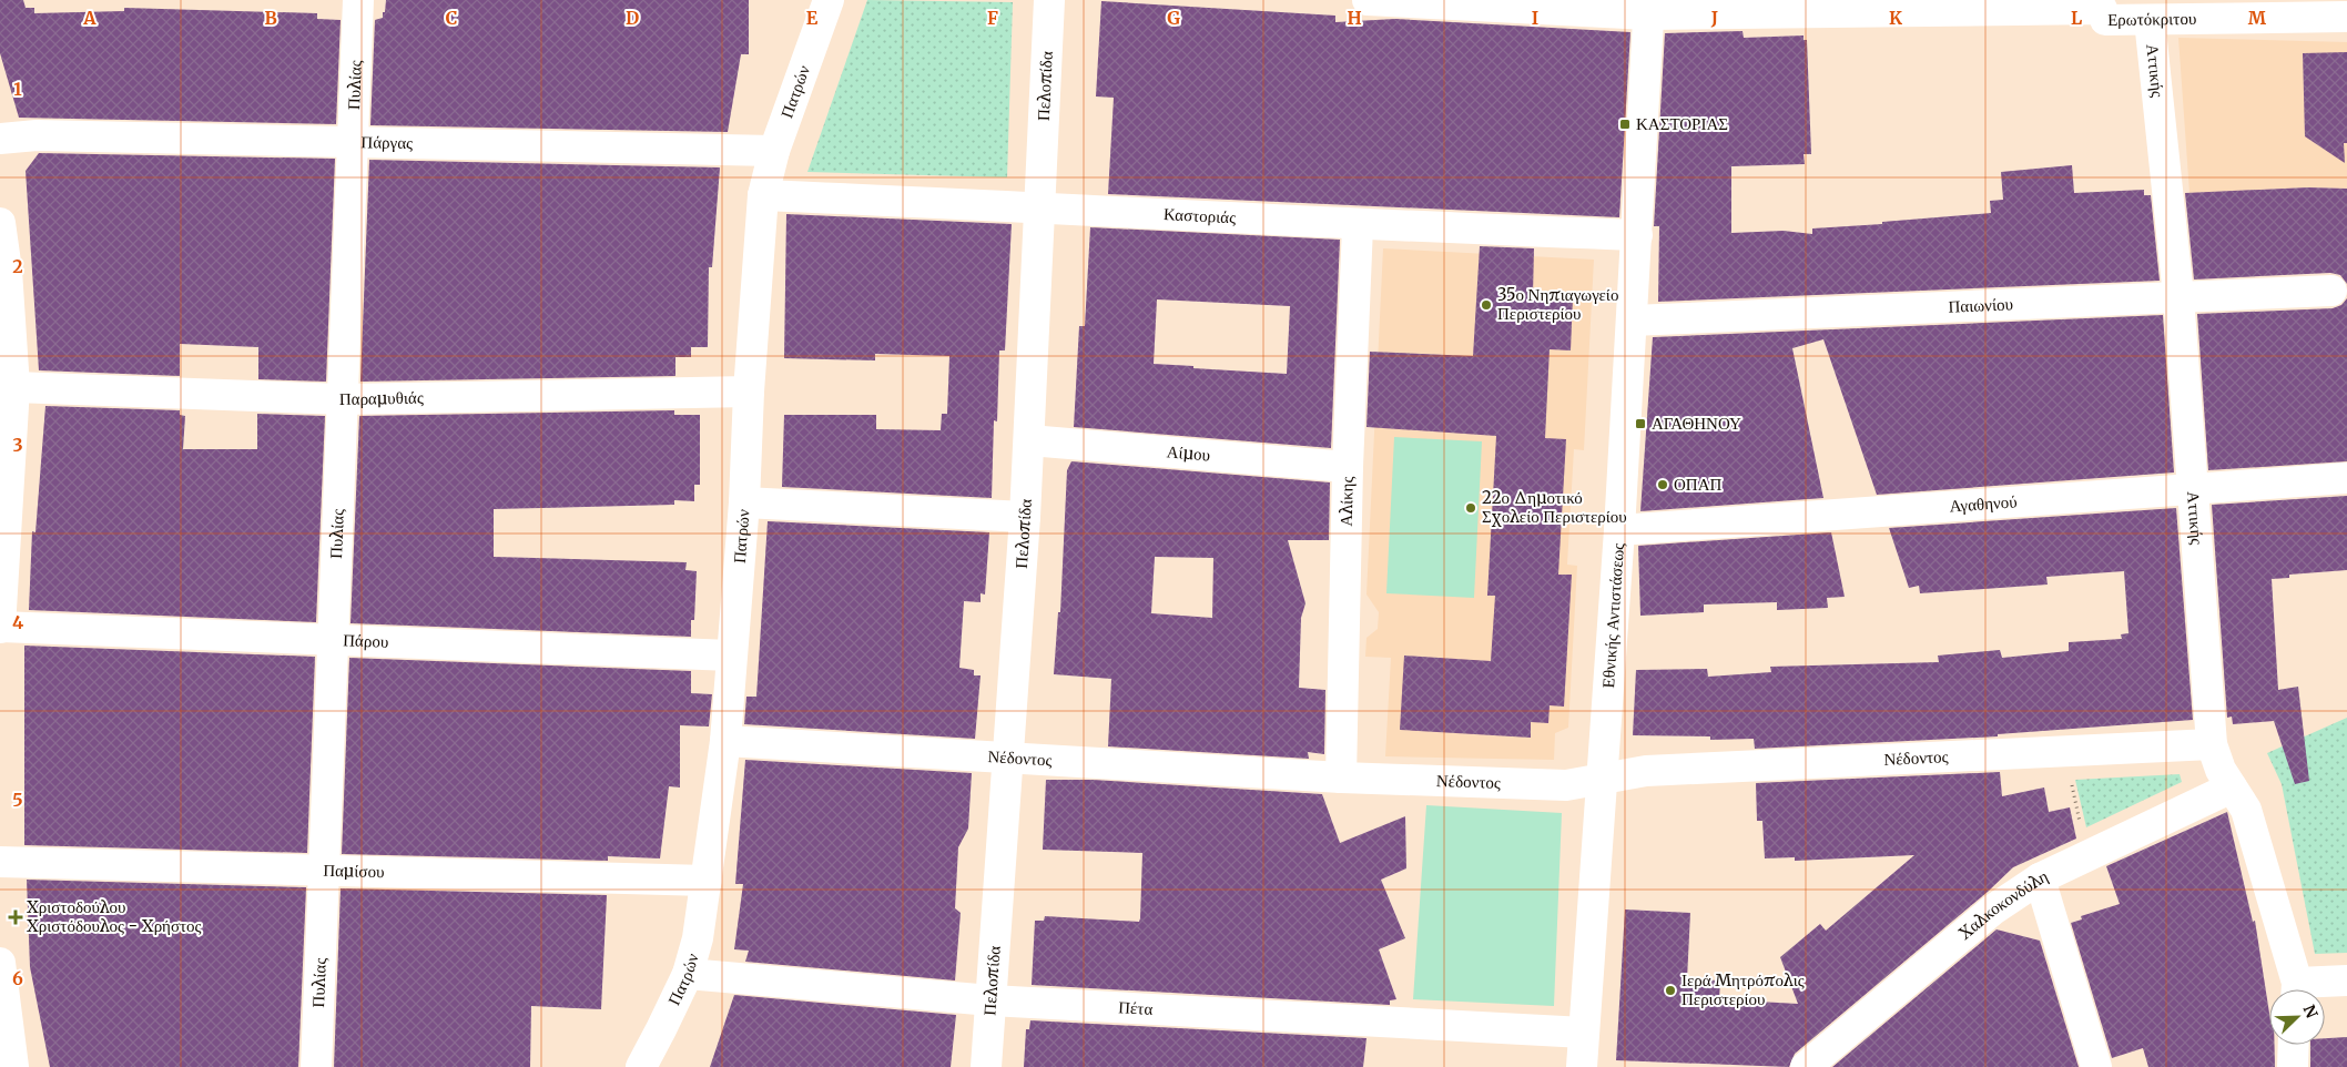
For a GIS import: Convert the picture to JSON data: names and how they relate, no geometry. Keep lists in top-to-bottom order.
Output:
{
  "streets": {
    "street": [
      "Ερωτόκριτου",
      "Αττικής",
      "Πυλίας",
      "Πελοπίδα",
      "Πατρών",
      "Πάργας",
      "Καστοριάς",
      "Παιωνίου",
      "Παραμυθιάς",
      "Αίμου",
      "Αλίκης",
      "Αγαθηνού",
      "Εθνικής Αντιστάσεως",
      "Πάρου",
      "Νέδοντος",
      "Παμίσου",
      "Χαλκοκονδύλη",
      "Πέτα"
    ]
  },
  "crossings": [
    ["Ερωτόκριτου", "Αττικής"],
    ["Ερωτόκριτου", "Εθνικής Αντιστάσεως"],
    ["Αττικής", "Παιωνίου"],
    ["Αττικής", "Αγαθηνού"],
    ["Αττικής", "Νέδοντος"],
    ["Αττικής", "Χαλκοκονδύλη"],
    ["Πυλίας", "Πάργας"],
    ["Πυλίας", "Παραμυθιάς"],
    ["Πυλίας", "Πάρου"],
    ["Πυλίας", "Παμίσου"],
    ["Πελοπίδα", "Καστοριάς"],
    ["Πελοπίδα", "Αίμου"],
    ["Πελοπίδα", "Νέδοντος"],
    ["Πελοπίδα", "Πέτα"],
    ["Πατρών", "Πάργας"],
    ["Πατρών", "Καστοριάς"],
    ["Πατρών", "Παραμυθιάς"],
    ["Πατρών", "Πάρου"],
    ["Πατρών", "Νέδοντος"],
    ["Πατρών", "Παμίσου"],
    ["Πατρών", "Πέτα"],
    ["Καστοριάς", "Αλίκης"],
    ["Καστοριάς", "Εθνικής Αντιστάσεως"],
    ["Παιωνίου", "Εθνικής Αντιστάσεως"],
    ["Αίμου", "Αλίκης"],
    ["Αλίκης", "Νέδοντος"],
    ["Αγαθηνού", "Εθνικής Αντιστάσεως"],
    ["Εθνικής Αντιστάσεως", "Νέδοντος"],
    ["Εθνικής Αντιστάσεως", "Πέτα"]
  ],
  "places": {
    "transit": ["ΚΑΣΤΟΡΙΑΣ", "ΑΓΑΘΗΝΟΥ"],
    "other": [
      "35ο Νηπιαγωγείο Περιστερίου",
      "ΟΠΑΠ",
      "22ο Δημοτικό Σχολείο Περιστερίου",
      "Ιερά Μητρόπολις Περιστερίου"
    ],
    "health": ["Χριστοδούλου Χριστόδουλος - Χρήστος"]
  },
  "north": "top right",
  "grid": {
    "columns": [
      "A",
      "B",
      "C",
      "D",
      "E",
      "F",
      "G",
      "H",
      "I",
      "J",
      "K",
      "L",
      "M"
    ],
    "rows": [
      "1",
      "2",
      "3",
      "4",
      "5",
      "6"
    ]
  }
}
